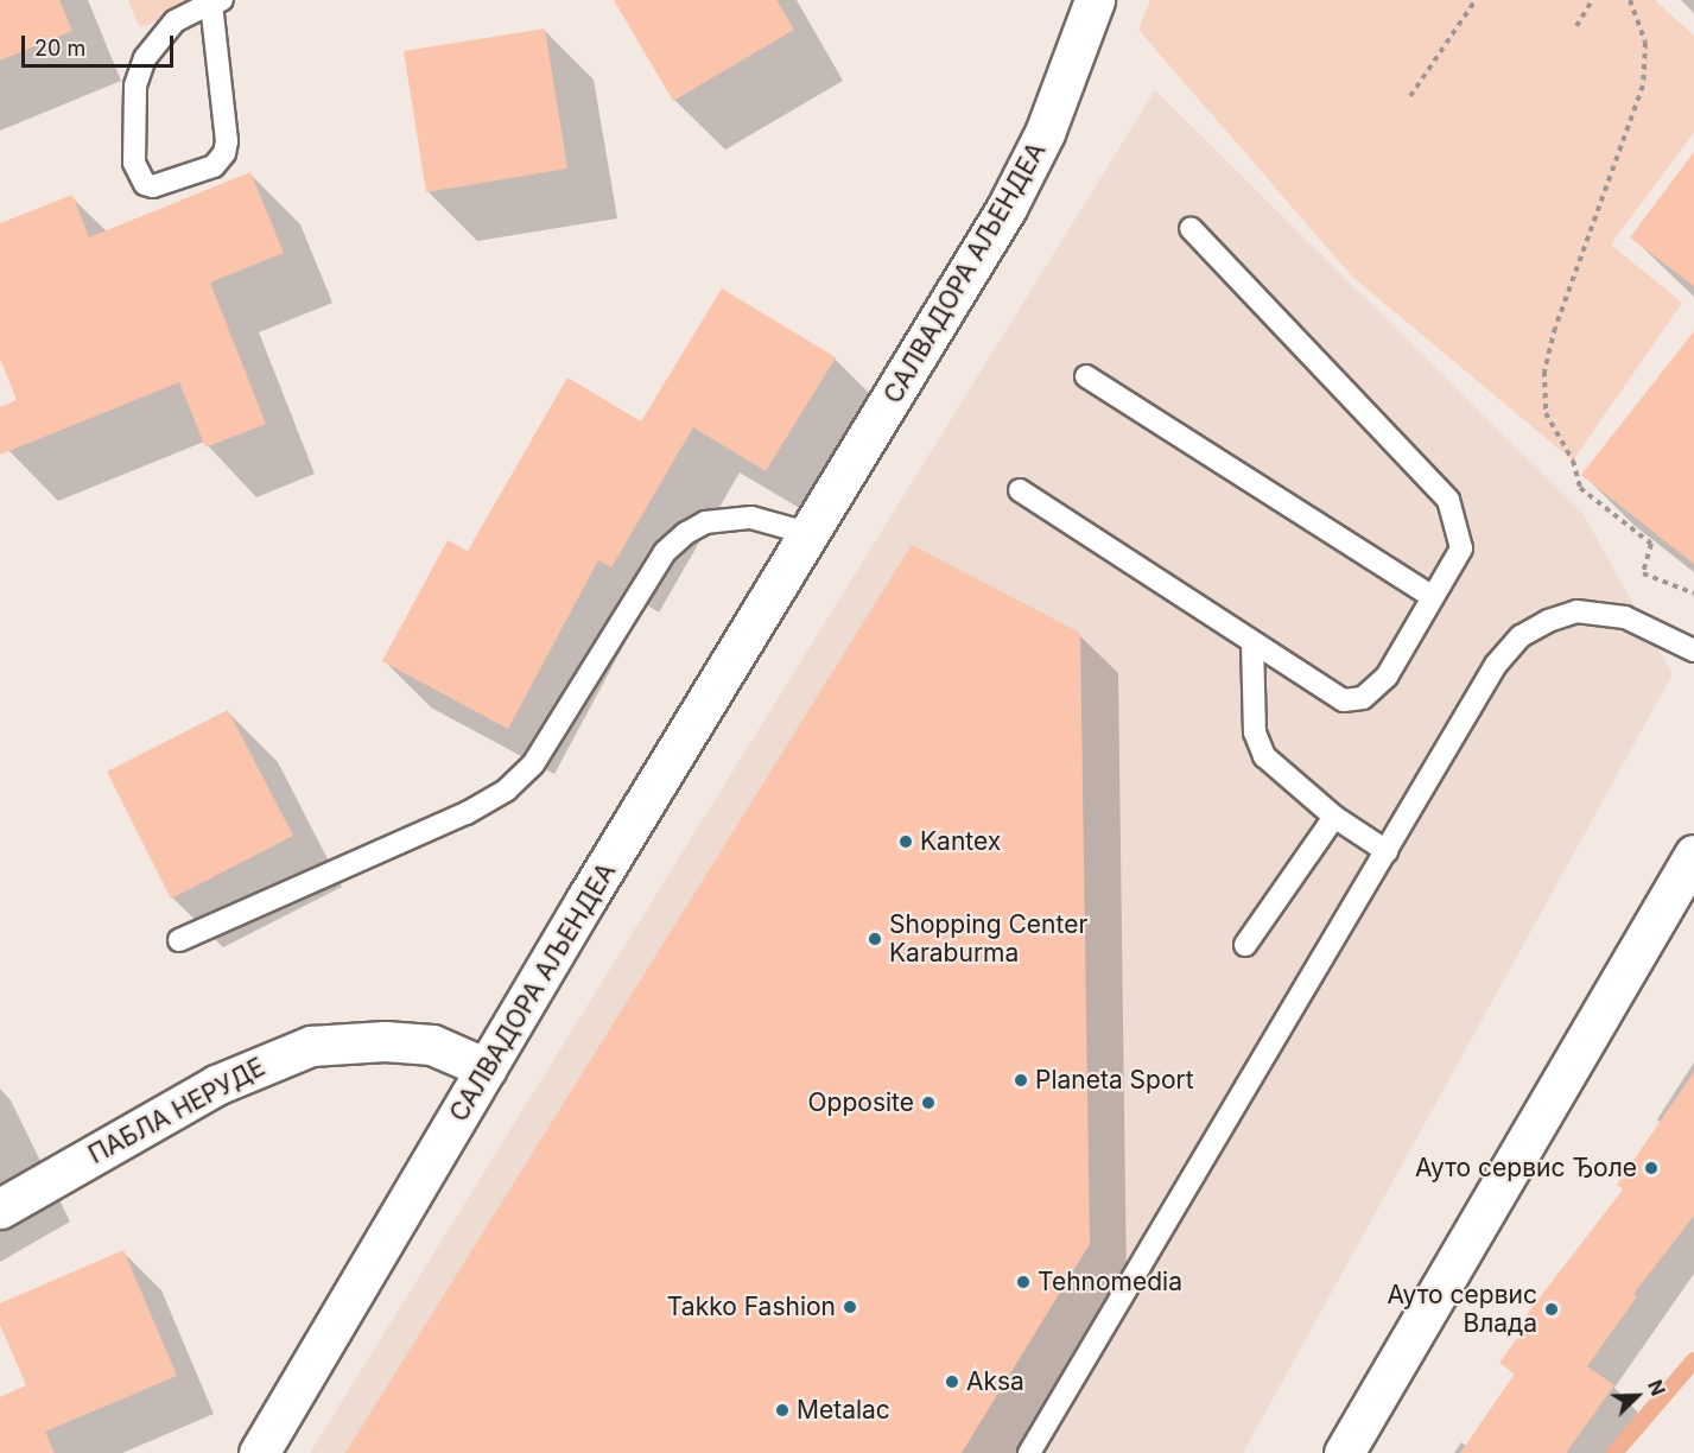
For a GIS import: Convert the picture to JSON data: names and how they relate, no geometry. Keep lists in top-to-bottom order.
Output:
{
  "streets": {
    "street": ["САЛВАДОРА АЉЕНДЕА", "ПАБЛА НЕРУДЕ"]
  },
  "crossings": [
    ["САЛВАДОРА АЉЕНДЕА", "ПАБЛА НЕРУДЕ"]
  ],
  "places": [
    "Kantex",
    "Shopping Center Karaburma",
    "Planeta Sport",
    "Opposite",
    "Ауто сервис Ђоле",
    "Tehnomedia",
    "Takko Fashion",
    "Ауто сервис Влада",
    "Aksa",
    "Metalac"
  ],
  "scale_bar": "20 m",
  "north": "top right"
}
